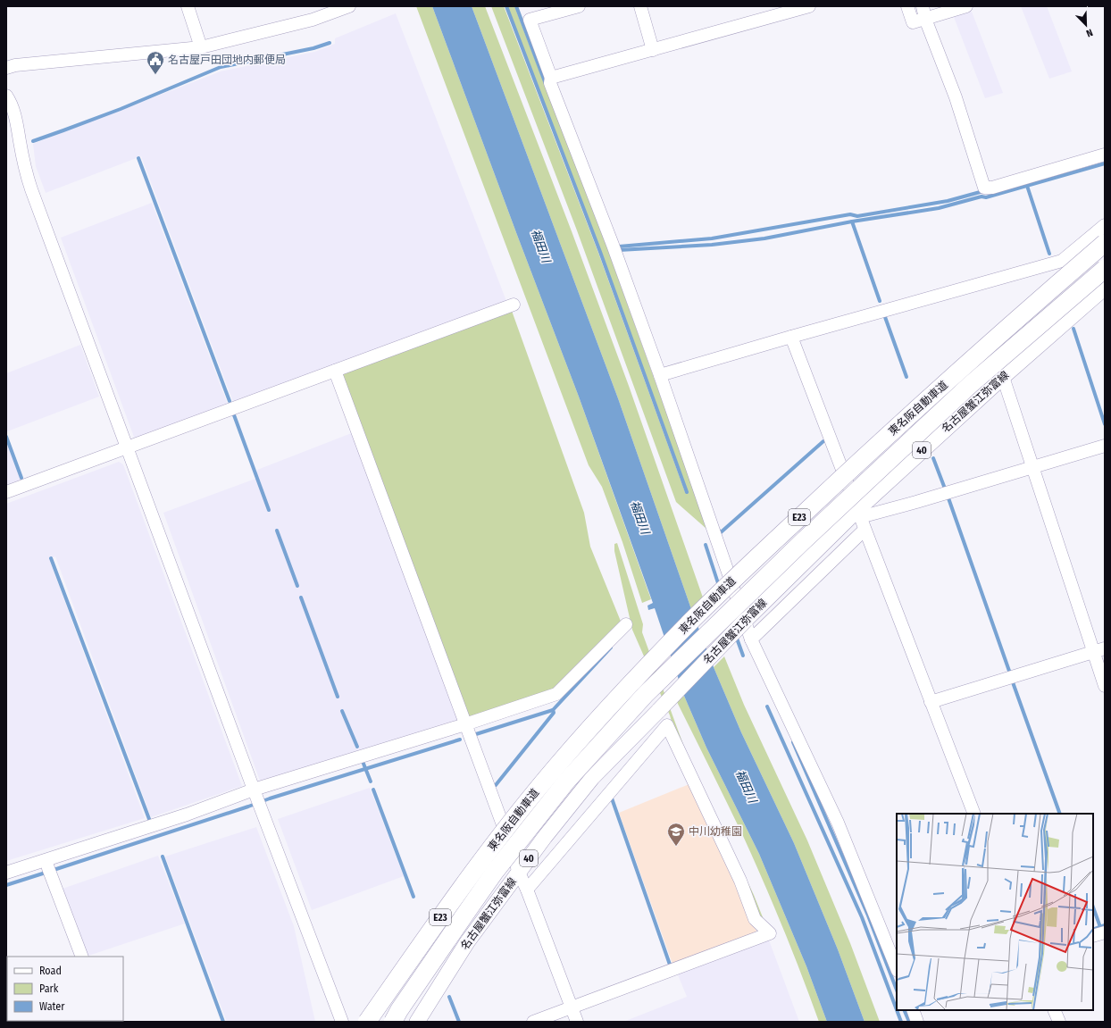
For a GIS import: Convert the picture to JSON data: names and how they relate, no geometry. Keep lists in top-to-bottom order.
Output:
{
  "streets": {
    "highway": ["東名阪自動車道", "E23"],
    "main road": ["名古屋蟹江弥富線", "40"]
  },
  "water": ["福田川"],
  "places": {
    "public building": ["名古屋戸田団地内郵便局"],
    "school or university": ["中川幼稚園"]
  },
  "legend": ["Road", "Park", "Water"],
  "north": "bottom right"
}
